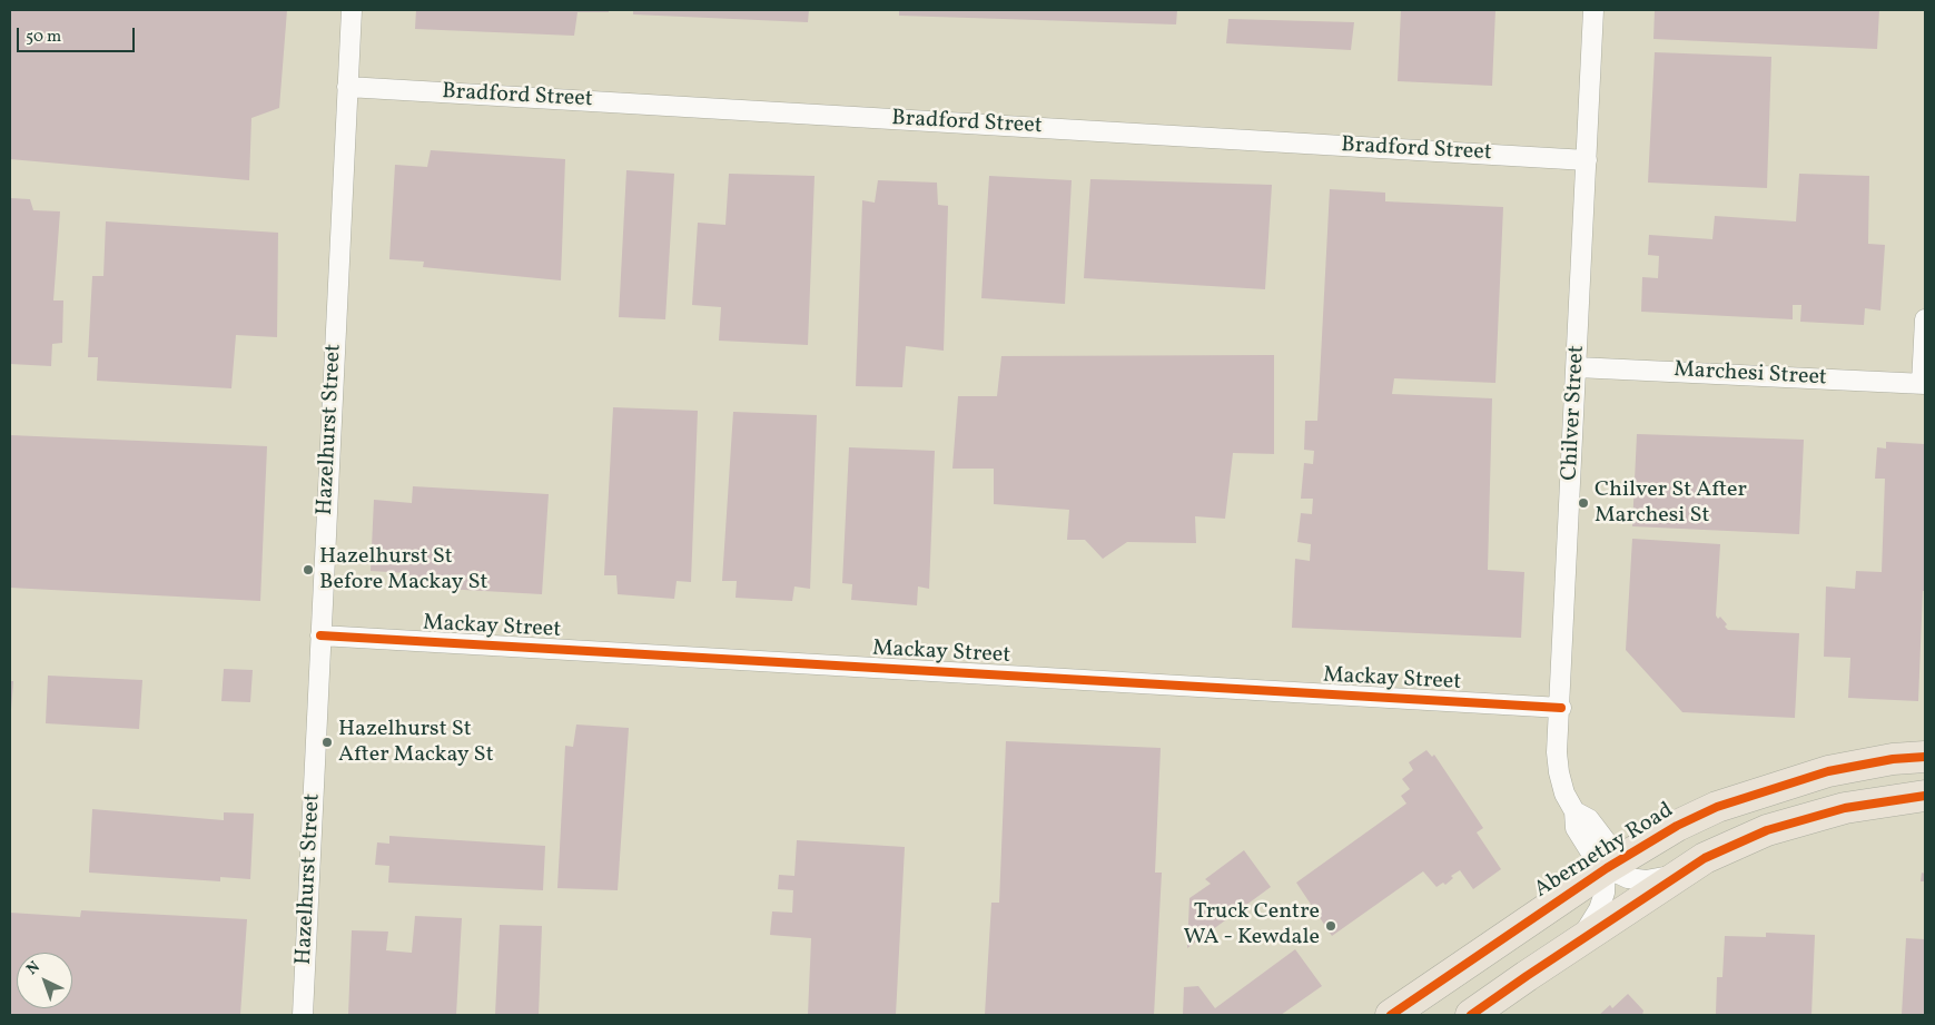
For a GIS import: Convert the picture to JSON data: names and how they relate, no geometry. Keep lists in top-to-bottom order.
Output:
{
  "streets": {
    "main road": ["Abernethy Road"],
    "street": [
      "Bradford Street",
      "Marchesi Street",
      "Chilver Street",
      "Hazelhurst Street",
      "Mackay Street"
    ]
  },
  "crossings": [
    ["Bradford Street", "Chilver Street"],
    ["Bradford Street", "Hazelhurst Street"],
    ["Marchesi Street", "Chilver Street"],
    ["Chilver Street", "Mackay Street"],
    ["Chilver Street", "Abernethy Road"],
    ["Hazelhurst Street", "Mackay Street"]
  ],
  "places": [
    "Chilver St After Marchesi St",
    "Hazelhurst St Before Mackay St",
    "Hazelhurst St After Mackay St",
    "Truck Centre WA - Kewdale"
  ],
  "scale_bar": "50 m",
  "north": "top left"
}
